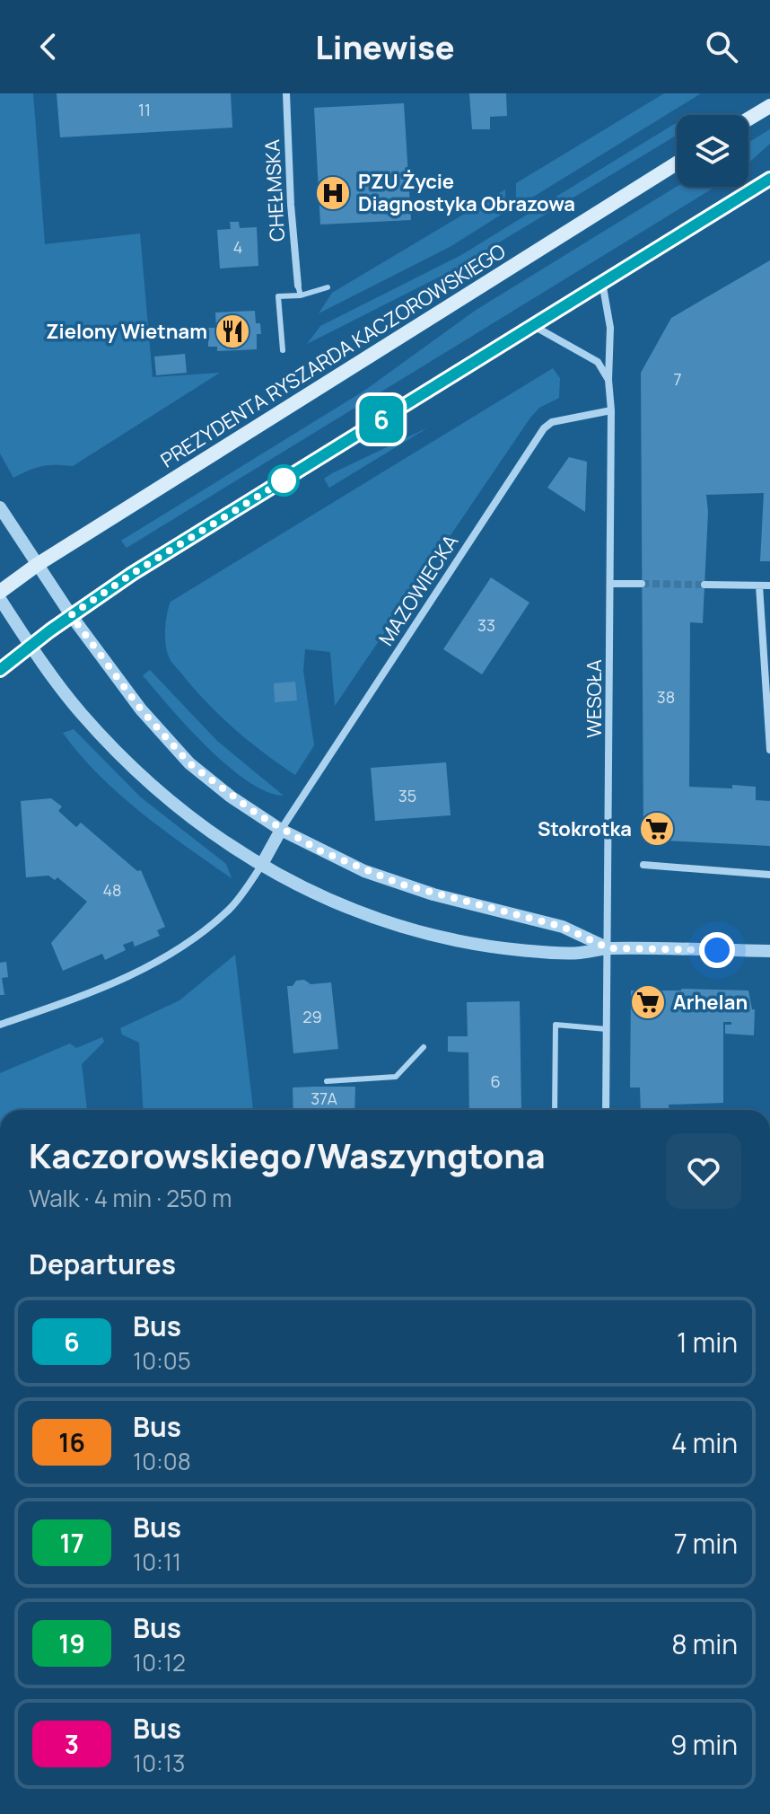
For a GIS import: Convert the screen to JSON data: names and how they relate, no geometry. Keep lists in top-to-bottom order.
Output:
{
  "streets": {
    "main road": ["PREZYDENTA RYSZARDA KACZOROWSKIEGO"],
    "street": ["CHEŁMSKA", "MAZOWIECKA", "WESOŁA"]
  },
  "crossings": [
    ["MAZOWIECKA", "WESOŁA"]
  ],
  "places": {
    "hospital": ["PZU Życie Diagnostyka Obrazowa"],
    "restaurant": ["Zielony Wietnam"],
    "supermarket": ["Stokrotka", "Arhelan"]
  },
  "lines": ["bus line 6"],
  "house_numbers": [
    "11",
    "4",
    "7",
    "33",
    "38",
    "35",
    "48",
    "29",
    "6",
    "37A"
  ],
  "page": {
    "header": "Linewise",
    "on_map": "6",
    "heading": [
      ["Kaczorowskiego/Waszyngtona", "Walk · 4 min · 250 m"],
      "Departures"
    ],
    "list": [
      {
        "mark": "6",
        "name": "Bus",
        "note": "10:05",
        "value": "1 min"
      },
      {
        "mark": "16",
        "name": "Bus",
        "note": "10:08",
        "value": "4 min"
      },
      {
        "mark": "17",
        "name": "Bus",
        "note": "10:11",
        "value": "7 min"
      },
      {
        "mark": "19",
        "name": "Bus",
        "note": "10:12",
        "value": "8 min"
      },
      {
        "mark": "3",
        "name": "Bus",
        "note": "10:13",
        "value": "9 min"
      }
    ]
  }
}
